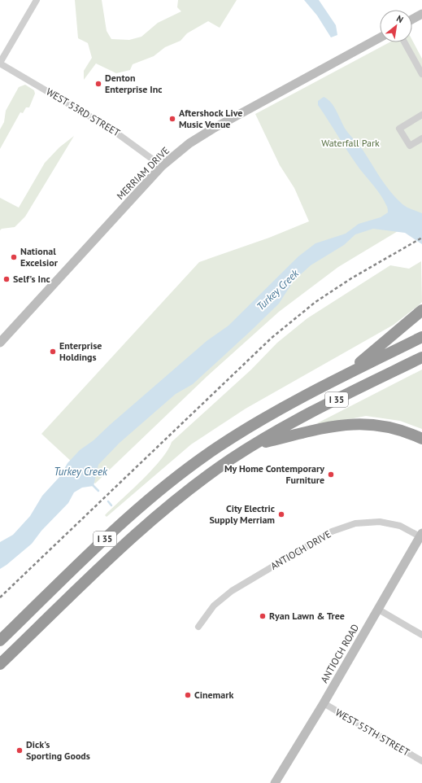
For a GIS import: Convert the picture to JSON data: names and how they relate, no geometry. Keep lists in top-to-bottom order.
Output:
{
  "streets": {
    "highway": ["I 35"],
    "main road": ["MERRIAM DRIVE", "ANTIOCH ROAD"],
    "street": ["WEST 53RD STREET", "ANTIOCH DRIVE", "WEST 55TH STREET"]
  },
  "crossings": [
    ["WEST 53RD STREET", "MERRIAM DRIVE"],
    ["ANTIOCH DRIVE", "ANTIOCH ROAD"],
    ["ANTIOCH ROAD", "WEST 55TH STREET"]
  ],
  "water": ["Turkey Creek"],
  "parks": ["Waterfall Park"],
  "places": [
    "Denton Enterprise Inc",
    "Aftershock Live Music Venue",
    "National Excelsior",
    "Self's Inc",
    "Enterprise Holdings",
    "My Home Contemporary Furniture",
    "City Electric Supply Merriam",
    "Ryan Lawn & Tree",
    "Cinemark",
    "Dick's Sporting Goods"
  ],
  "north": "top right"
}
